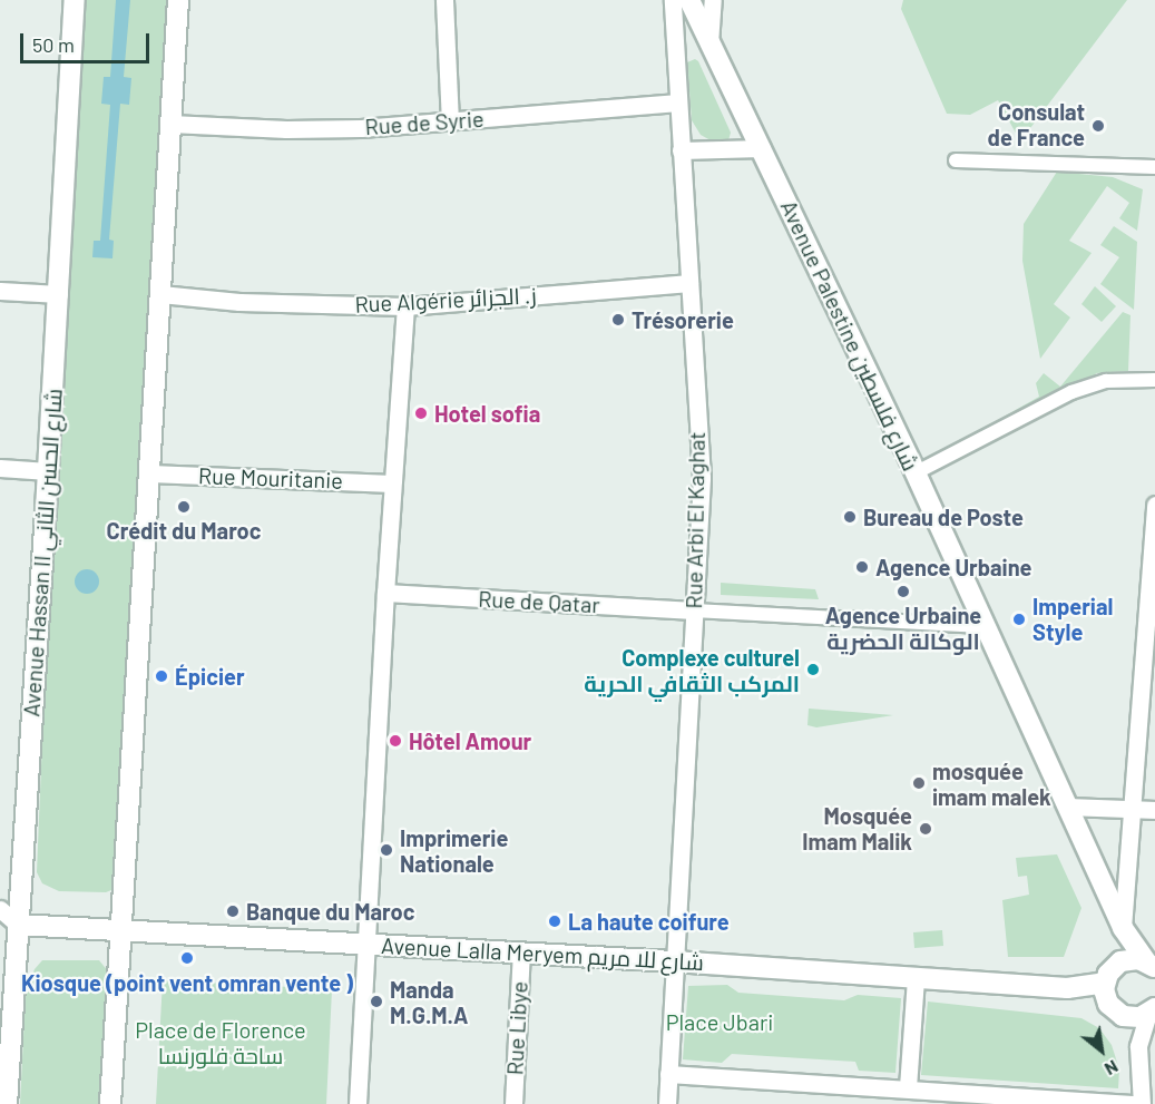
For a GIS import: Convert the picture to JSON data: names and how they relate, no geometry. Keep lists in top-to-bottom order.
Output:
{
  "streets": {
    "street": [
      "Rue de Syrie",
      "Rue Algérie ز. الجزائر",
      "Avenue Palestine شارع فلسطين",
      "Rue Mouritanie",
      "Rue Arbi El Kaghat",
      "Avenue Hassan II شارع الحسن الثاني",
      "Rue de Qatar",
      "Avenue Lalla Meryem شارع للا مريم",
      "Rue Libye"
    ]
  },
  "crossings": [
    ["Rue de Syrie", "Rue Arbi El Kaghat"],
    ["Rue Algérie ز. الجزائر", "Rue Arbi El Kaghat"],
    ["Avenue Palestine شارع فلسطين", "Avenue Lalla Meryem شارع للا مريم"],
    ["Rue Arbi El Kaghat", "Rue de Qatar"],
    ["Rue Arbi El Kaghat", "Avenue Lalla Meryem شارع للا مريم"],
    ["Avenue Hassan II شارع الحسن الثاني", "Avenue Lalla Meryem شارع للا مريم"],
    ["Avenue Lalla Meryem شارع للا مريم", "Rue Libye"]
  ],
  "parks": ["Place Jbari", "Place de Florence ساحة فلورنسا"],
  "places": [
    "Consulat de France",
    "Trésorerie",
    "Hotel sofia",
    "Crédit du Maroc",
    "Bureau de Poste",
    "Agence Urbaine",
    "Agence Urbaine الوكالة الحضرية",
    "Imperial Style",
    "Complexe culturel المركب الثقافي الحرية",
    "Épicier",
    "Hôtel Amour",
    "mosquée imam malek",
    "Mosquée Imam Malik",
    "Imprimerie Nationale",
    "Banque du Maroc",
    "La haute coifure",
    "Kiosque (point vent omran vente )",
    "Manda M.G.M.A"
  ],
  "scale_bar": "50 m",
  "north": "bottom right"
}
